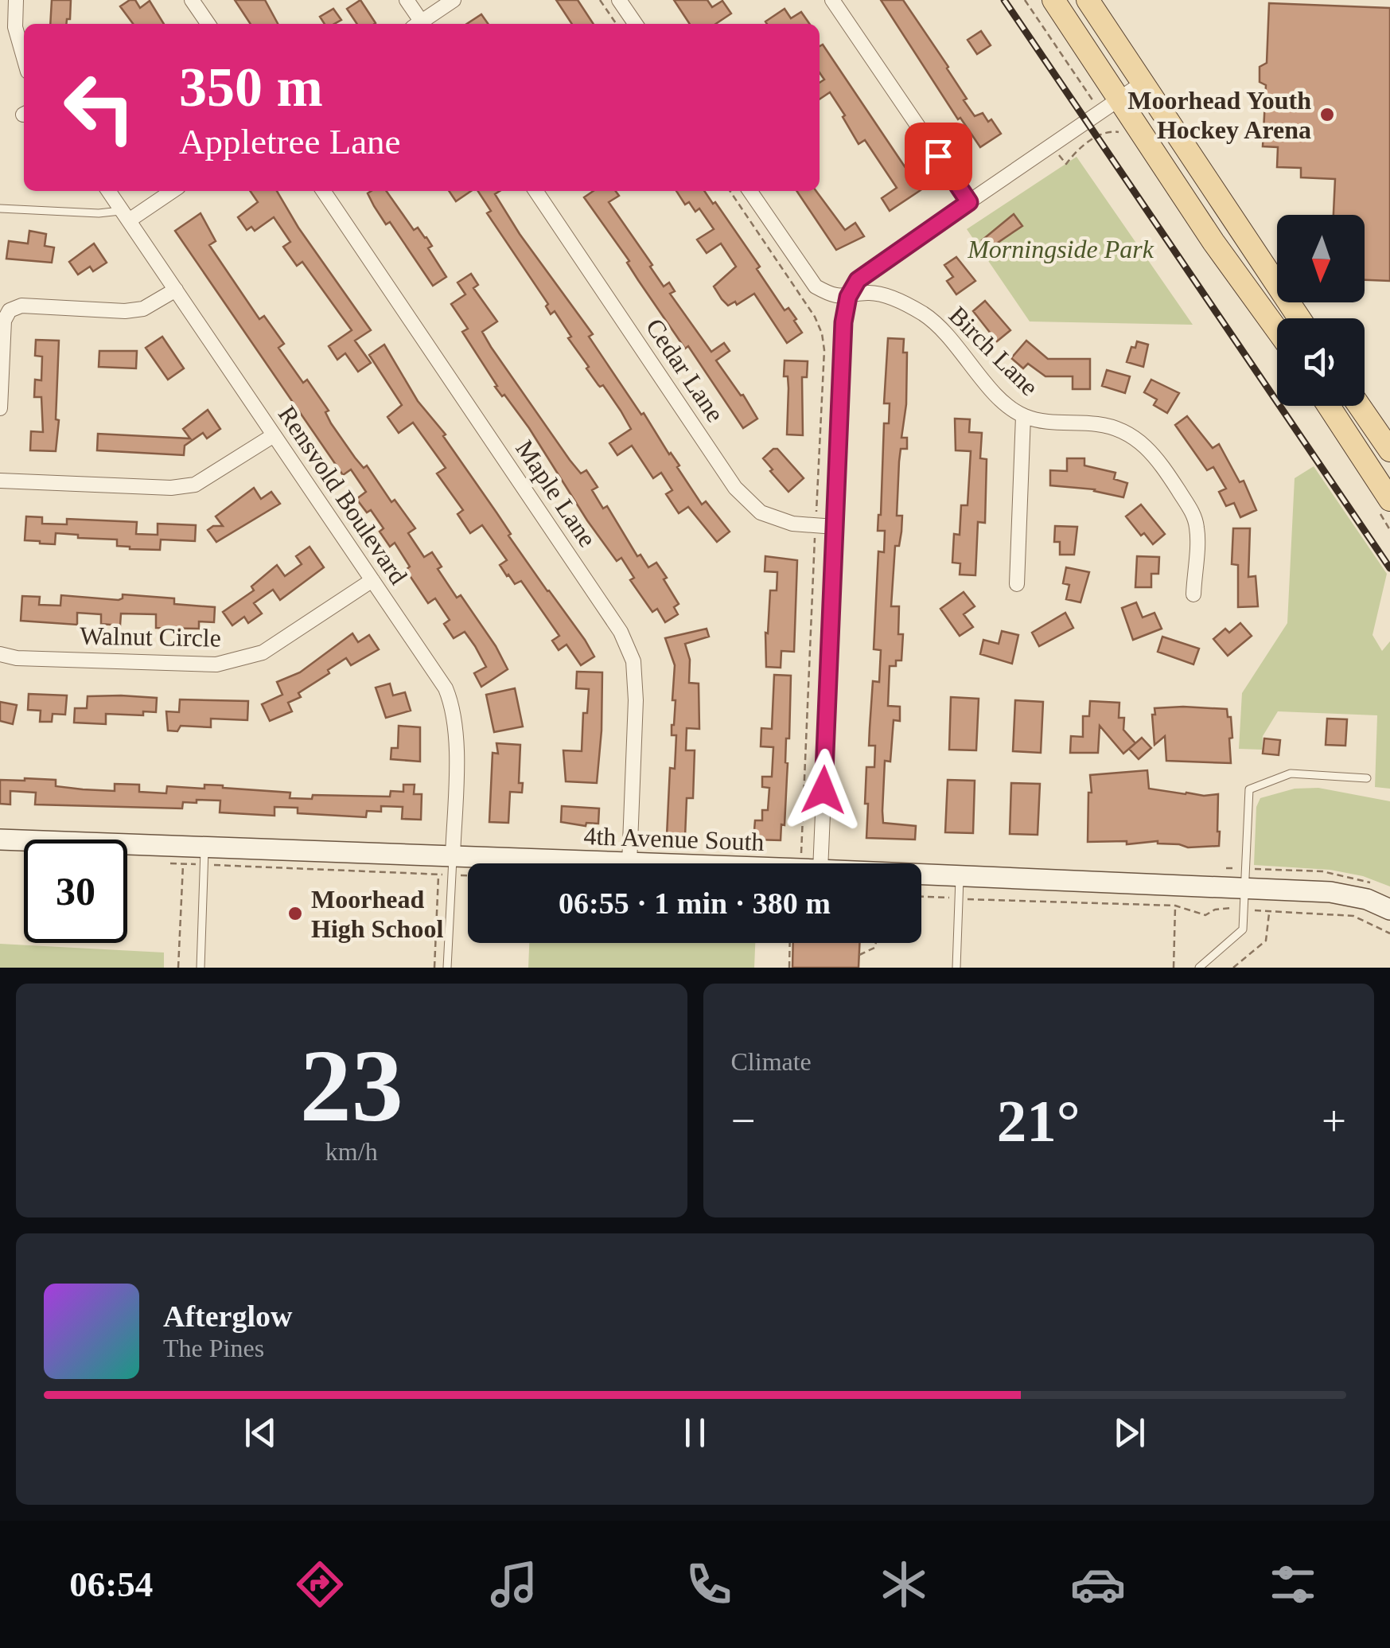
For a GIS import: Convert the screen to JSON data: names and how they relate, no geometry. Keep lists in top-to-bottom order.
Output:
{
  "streets": {
    "street": [
      "Birch Lane",
      "Cedar Lane",
      "Maple Lane",
      "Rensvold Boulevard",
      "Walnut Circle",
      "4th Avenue South"
    ]
  },
  "crossings": [
    ["Rensvold Boulevard", "Walnut Circle"],
    ["Rensvold Boulevard", "4th Avenue South"]
  ],
  "parks": ["Morningside Park"],
  "places": ["Moorhead Youth Hockey Arena", "Moorhead High School"],
  "north": "bottom",
  "page": {
    "turn": ["350 m", "Appletree Lane"],
    "limit": "30",
    "trip": "06:55 · 1 min · 380 m",
    "tile": [
      ["23", "km/h"],
      "Climate"
    ],
    "heat": ["−", "21°", "+"],
    "song": ["Afterglow", "The Pines"],
    "tabs": "06:54"
  }
}
